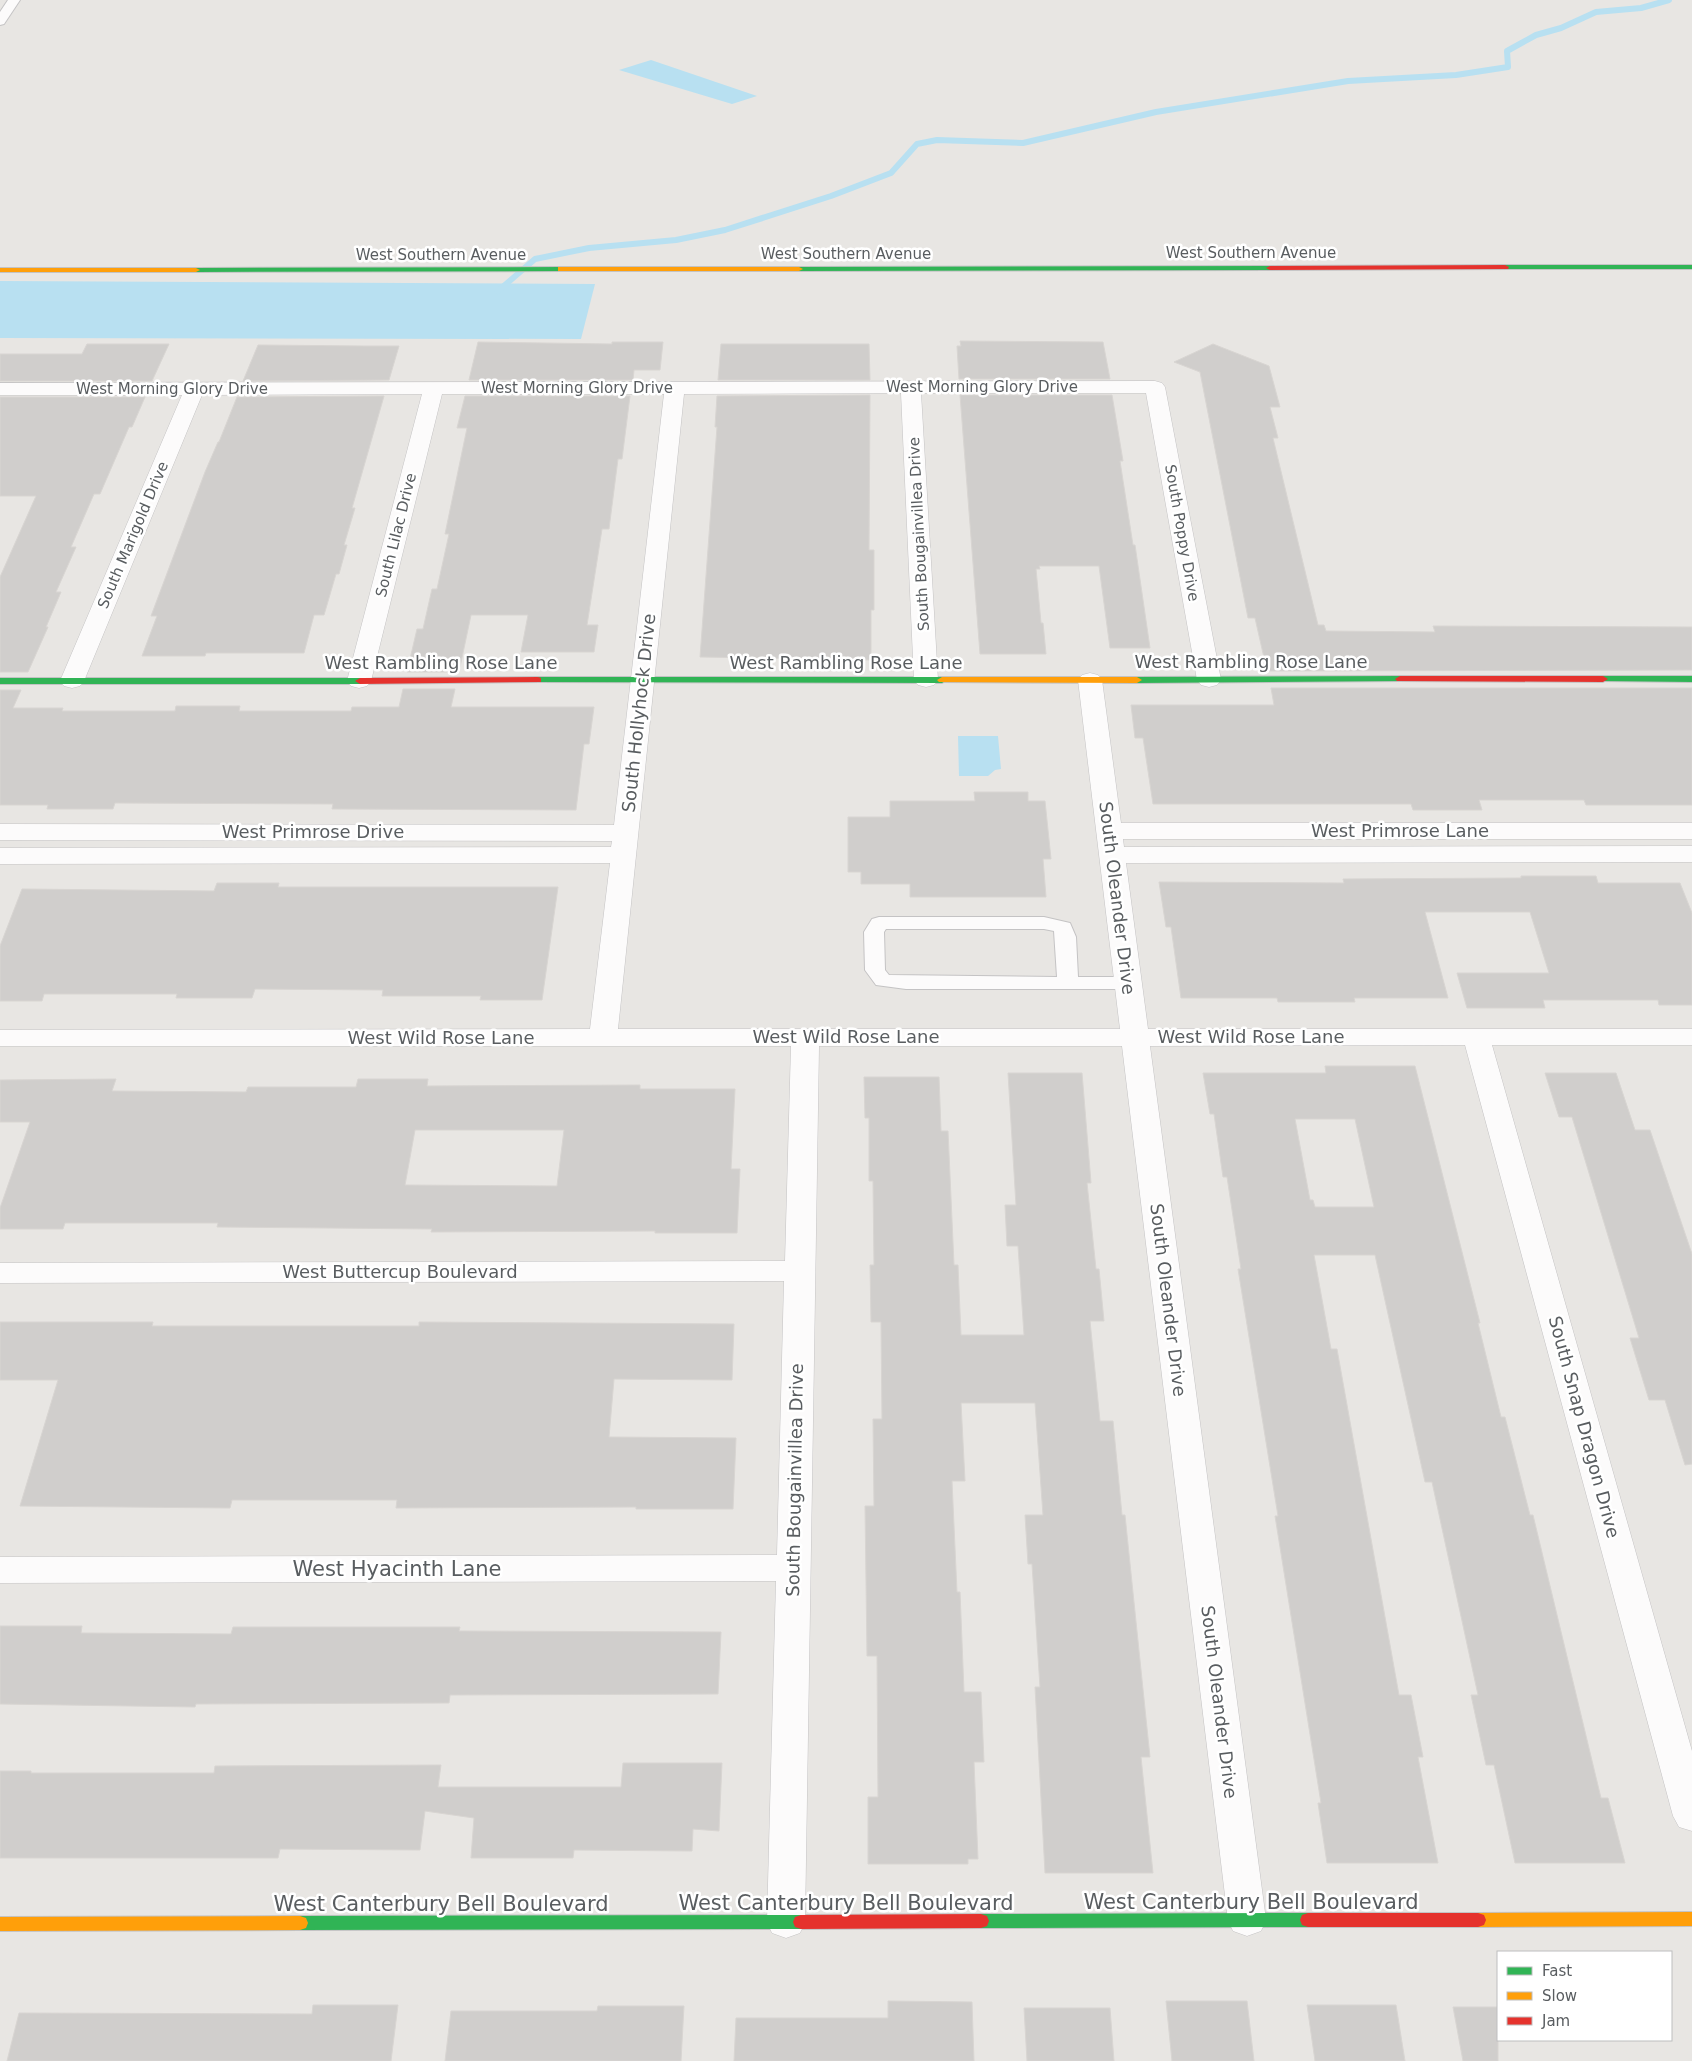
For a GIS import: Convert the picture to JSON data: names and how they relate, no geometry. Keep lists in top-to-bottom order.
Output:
{
  "streets": {
    "street": [
      "West Southern Avenue",
      "West Morning Glory Drive",
      "South Poppy Drive",
      "South Bougainvillea Drive",
      "South Marigold Drive",
      "South Lilac Drive",
      "West Rambling Rose Lane",
      "South Hollyhock Drive",
      "West Primrose Lane",
      "West Primrose Drive",
      "South Oleander Drive",
      "West Wild Rose Lane",
      "West Buttercup Boulevard",
      "South Snap Dragon Drive",
      "West Hyacinth Lane",
      "West Canterbury Bell Boulevard"
    ]
  },
  "crossings": [
    ["West Morning Glory Drive", "South Poppy Drive"],
    ["West Morning Glory Drive", "South Bougainvillea Drive"],
    ["West Morning Glory Drive", "South Marigold Drive"],
    ["West Morning Glory Drive", "South Lilac Drive"],
    ["West Morning Glory Drive", "South Hollyhock Drive"],
    ["South Poppy Drive", "West Rambling Rose Lane"],
    ["South Bougainvillea Drive", "West Rambling Rose Lane"],
    ["South Bougainvillea Drive", "West Wild Rose Lane"],
    ["South Bougainvillea Drive", "West Buttercup Boulevard"],
    ["South Bougainvillea Drive", "West Hyacinth Lane"],
    ["South Bougainvillea Drive", "West Canterbury Bell Boulevard"],
    ["South Marigold Drive", "West Rambling Rose Lane"],
    ["South Lilac Drive", "West Rambling Rose Lane"],
    ["West Rambling Rose Lane", "South Hollyhock Drive"],
    ["West Rambling Rose Lane", "South Oleander Drive"],
    ["South Hollyhock Drive", "West Primrose Drive"],
    ["South Hollyhock Drive", "West Wild Rose Lane"],
    ["West Primrose Lane", "South Oleander Drive"],
    ["South Oleander Drive", "West Wild Rose Lane"],
    ["South Oleander Drive", "West Canterbury Bell Boulevard"],
    ["West Wild Rose Lane", "South Snap Dragon Drive"]
  ],
  "legend": ["Fast", "Slow", "Jam"]
}
